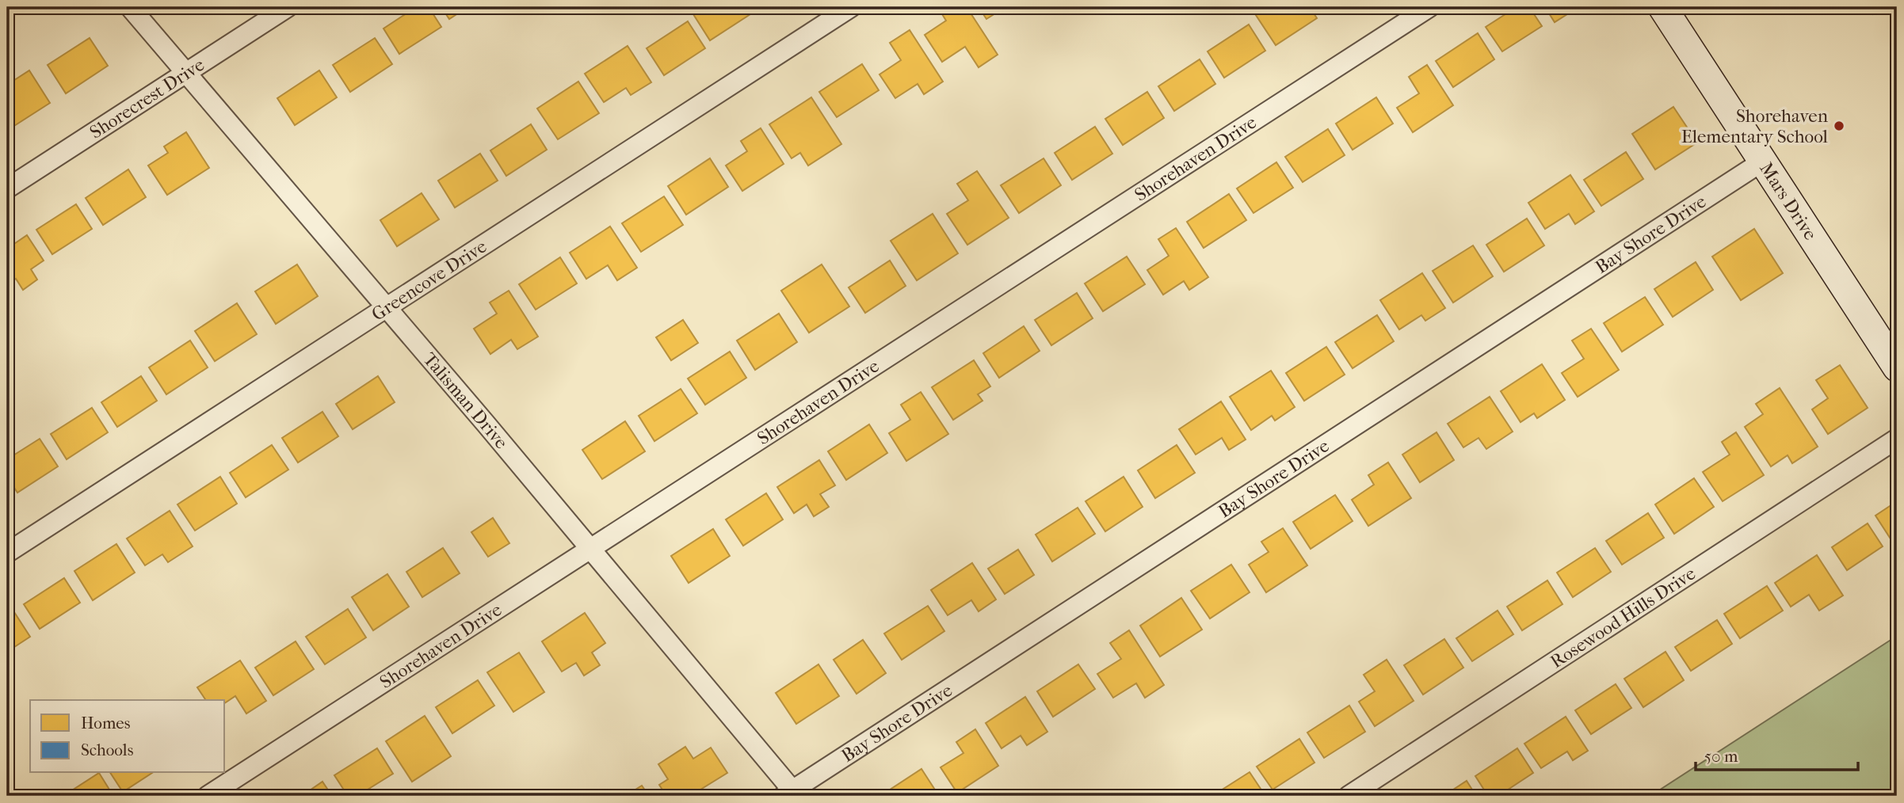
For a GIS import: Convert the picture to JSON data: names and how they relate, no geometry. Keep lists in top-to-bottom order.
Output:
{
  "streets": {
    "street": [
      "Shorecrest Drive",
      "Shorehaven Drive",
      "Mars Drive",
      "Bay Shore Drive",
      "Greencove Drive",
      "Talisman Drive",
      "Rosewood Hills Drive"
    ]
  },
  "crossings": [
    ["Shorecrest Drive", "Talisman Drive"],
    ["Shorehaven Drive", "Talisman Drive"],
    ["Mars Drive", "Bay Shore Drive"],
    ["Bay Shore Drive", "Talisman Drive"],
    ["Greencove Drive", "Talisman Drive"]
  ],
  "places": ["Shorehaven Elementary School"],
  "legend": ["Homes", "Schools"],
  "scale_bar": "50 m"
}
